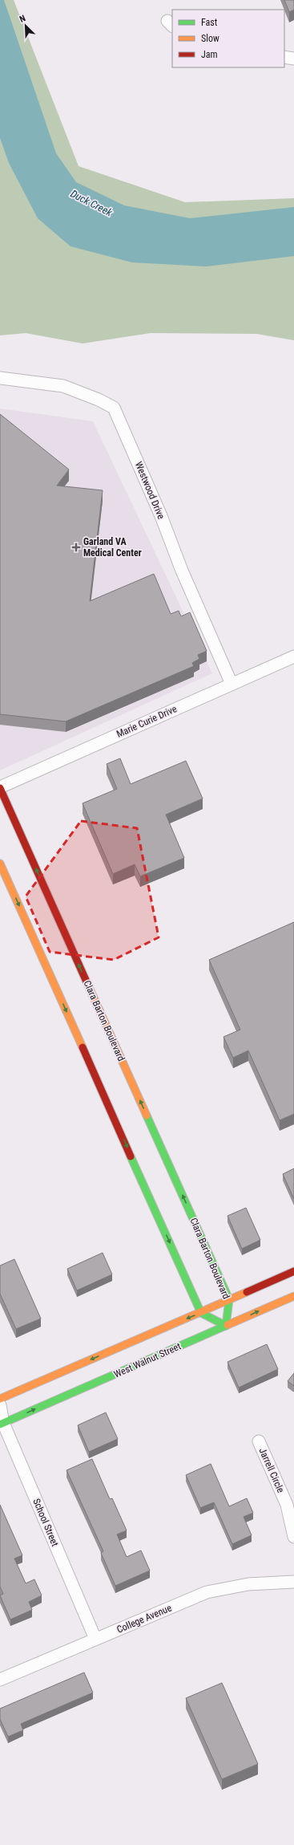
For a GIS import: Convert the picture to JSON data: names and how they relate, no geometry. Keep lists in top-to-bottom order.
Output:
{
  "streets": {
    "street": [
      "Westwood Drive",
      "Marie Curie Drive",
      "Clara Barton Boulevard",
      "West Walnut Street",
      "Jarrell Circle",
      "School Street",
      "College Avenue"
    ]
  },
  "crossings": [
    ["Westwood Drive", "Marie Curie Drive"],
    ["Marie Curie Drive", "Clara Barton Boulevard"],
    ["Clara Barton Boulevard", "West Walnut Street"],
    ["West Walnut Street", "School Street"],
    ["School Street", "College Avenue"]
  ],
  "water": ["Duck Creek"],
  "places": {
    "health": ["Garland VA Medical Center"]
  },
  "legend": ["Fast", "Slow", "Jam"],
  "north": "top left"
}
